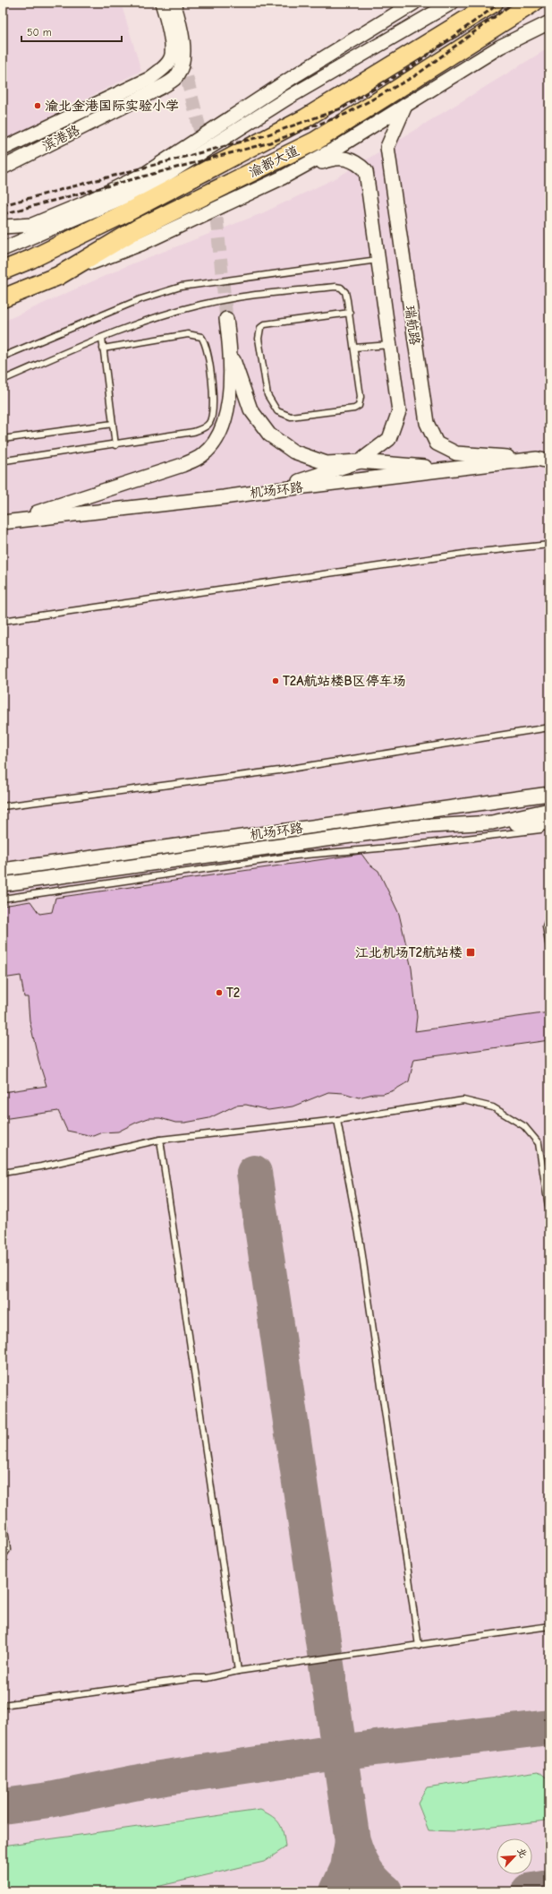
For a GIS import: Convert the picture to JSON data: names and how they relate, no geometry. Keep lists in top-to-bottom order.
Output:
{
  "streets": {
    "highway": ["渝都大道"],
    "street": ["滨港路", "瑞航路", "机场环路"]
  },
  "crossings": [
    ["瑞航路", "机场环路"]
  ],
  "places": {
    "other": ["渝北金港国际实验小学", "T2A航站楼B区停车场", "T2"],
    "transit": ["江北机场T2航站楼"]
  },
  "scale_bar": "50 m",
  "north": "top right"
}
